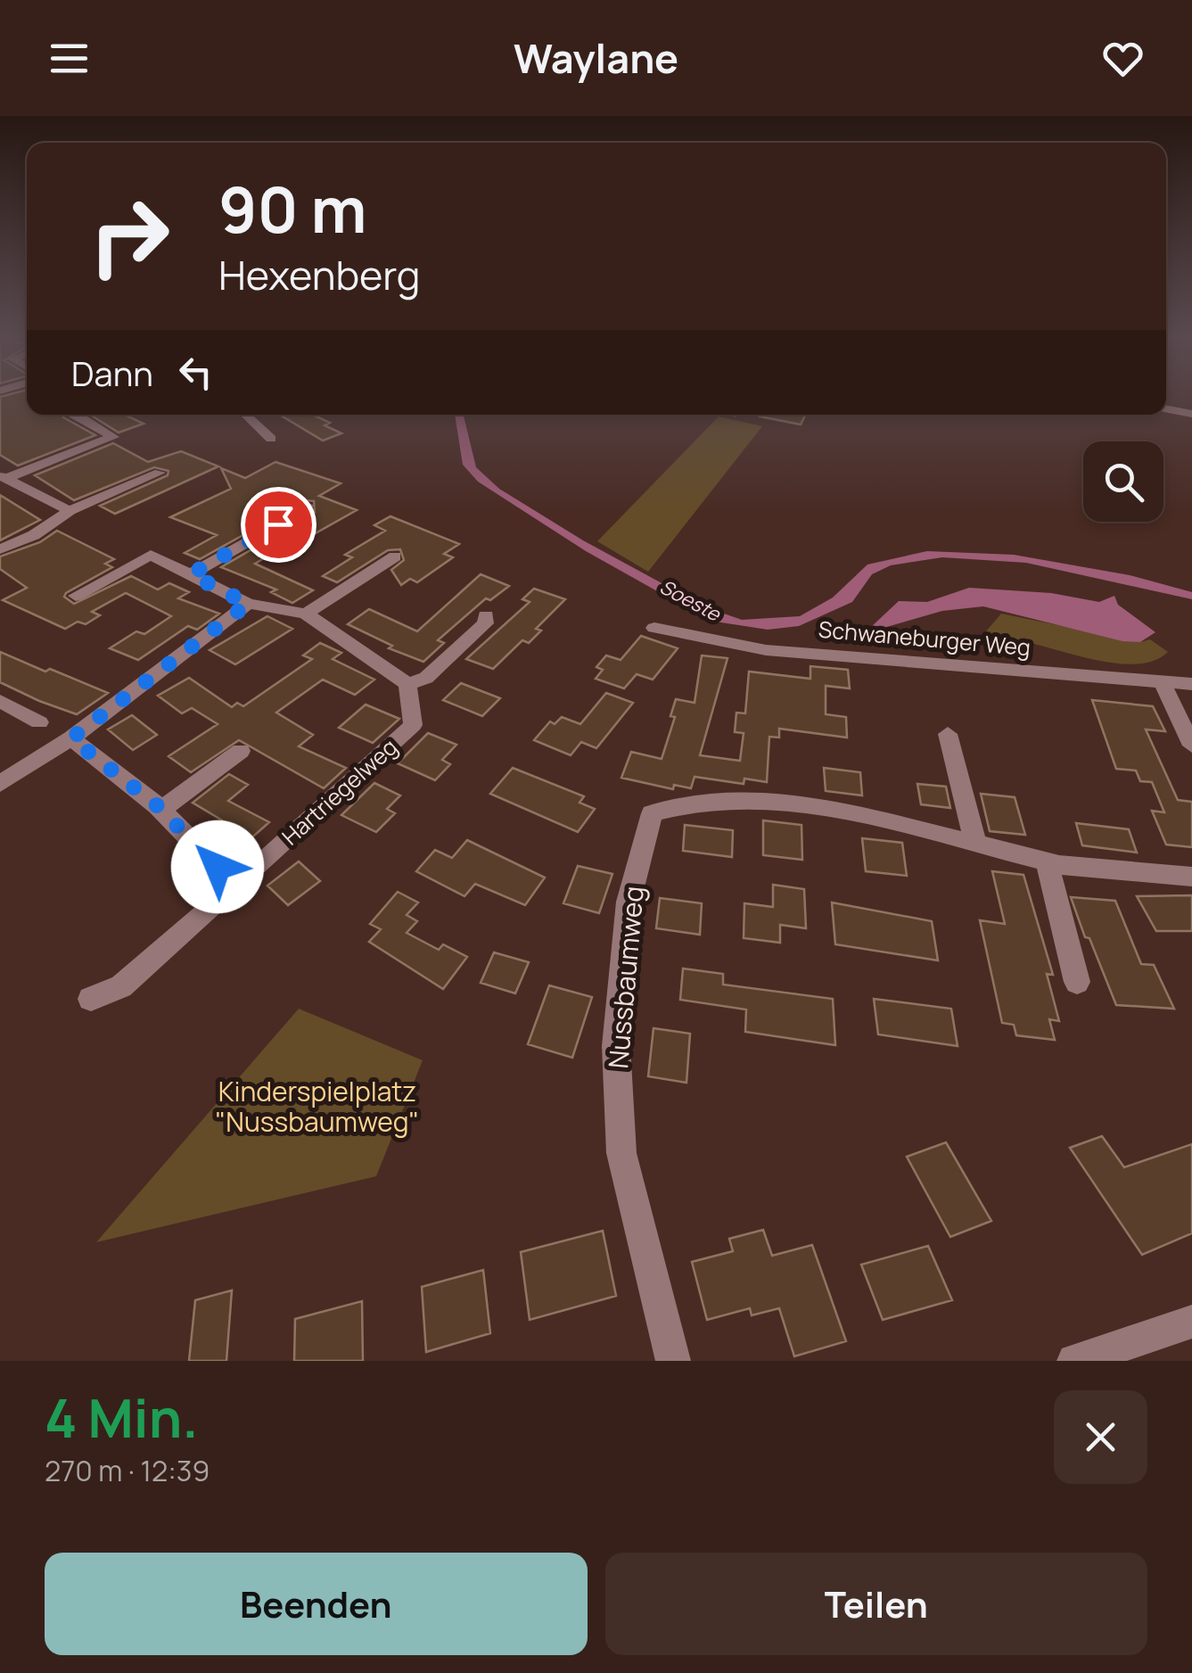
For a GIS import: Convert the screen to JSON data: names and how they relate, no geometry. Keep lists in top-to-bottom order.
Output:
{
  "streets": {
    "street": ["Schwaneburger Weg", "Hartriegelweg", "Nussbaumweg"]
  },
  "water": ["Soeste"],
  "parks": ["Kinderspielplatz \"Nussbaumweg\""],
  "page": {
    "header": "Waylane",
    "turn": ["90 m", "Hexenberg"],
    "then": "Dann",
    "heading": ["4 Min.", "270 m · 12:39"],
    "buttons": ["Beenden", "Teilen"]
  }
}
